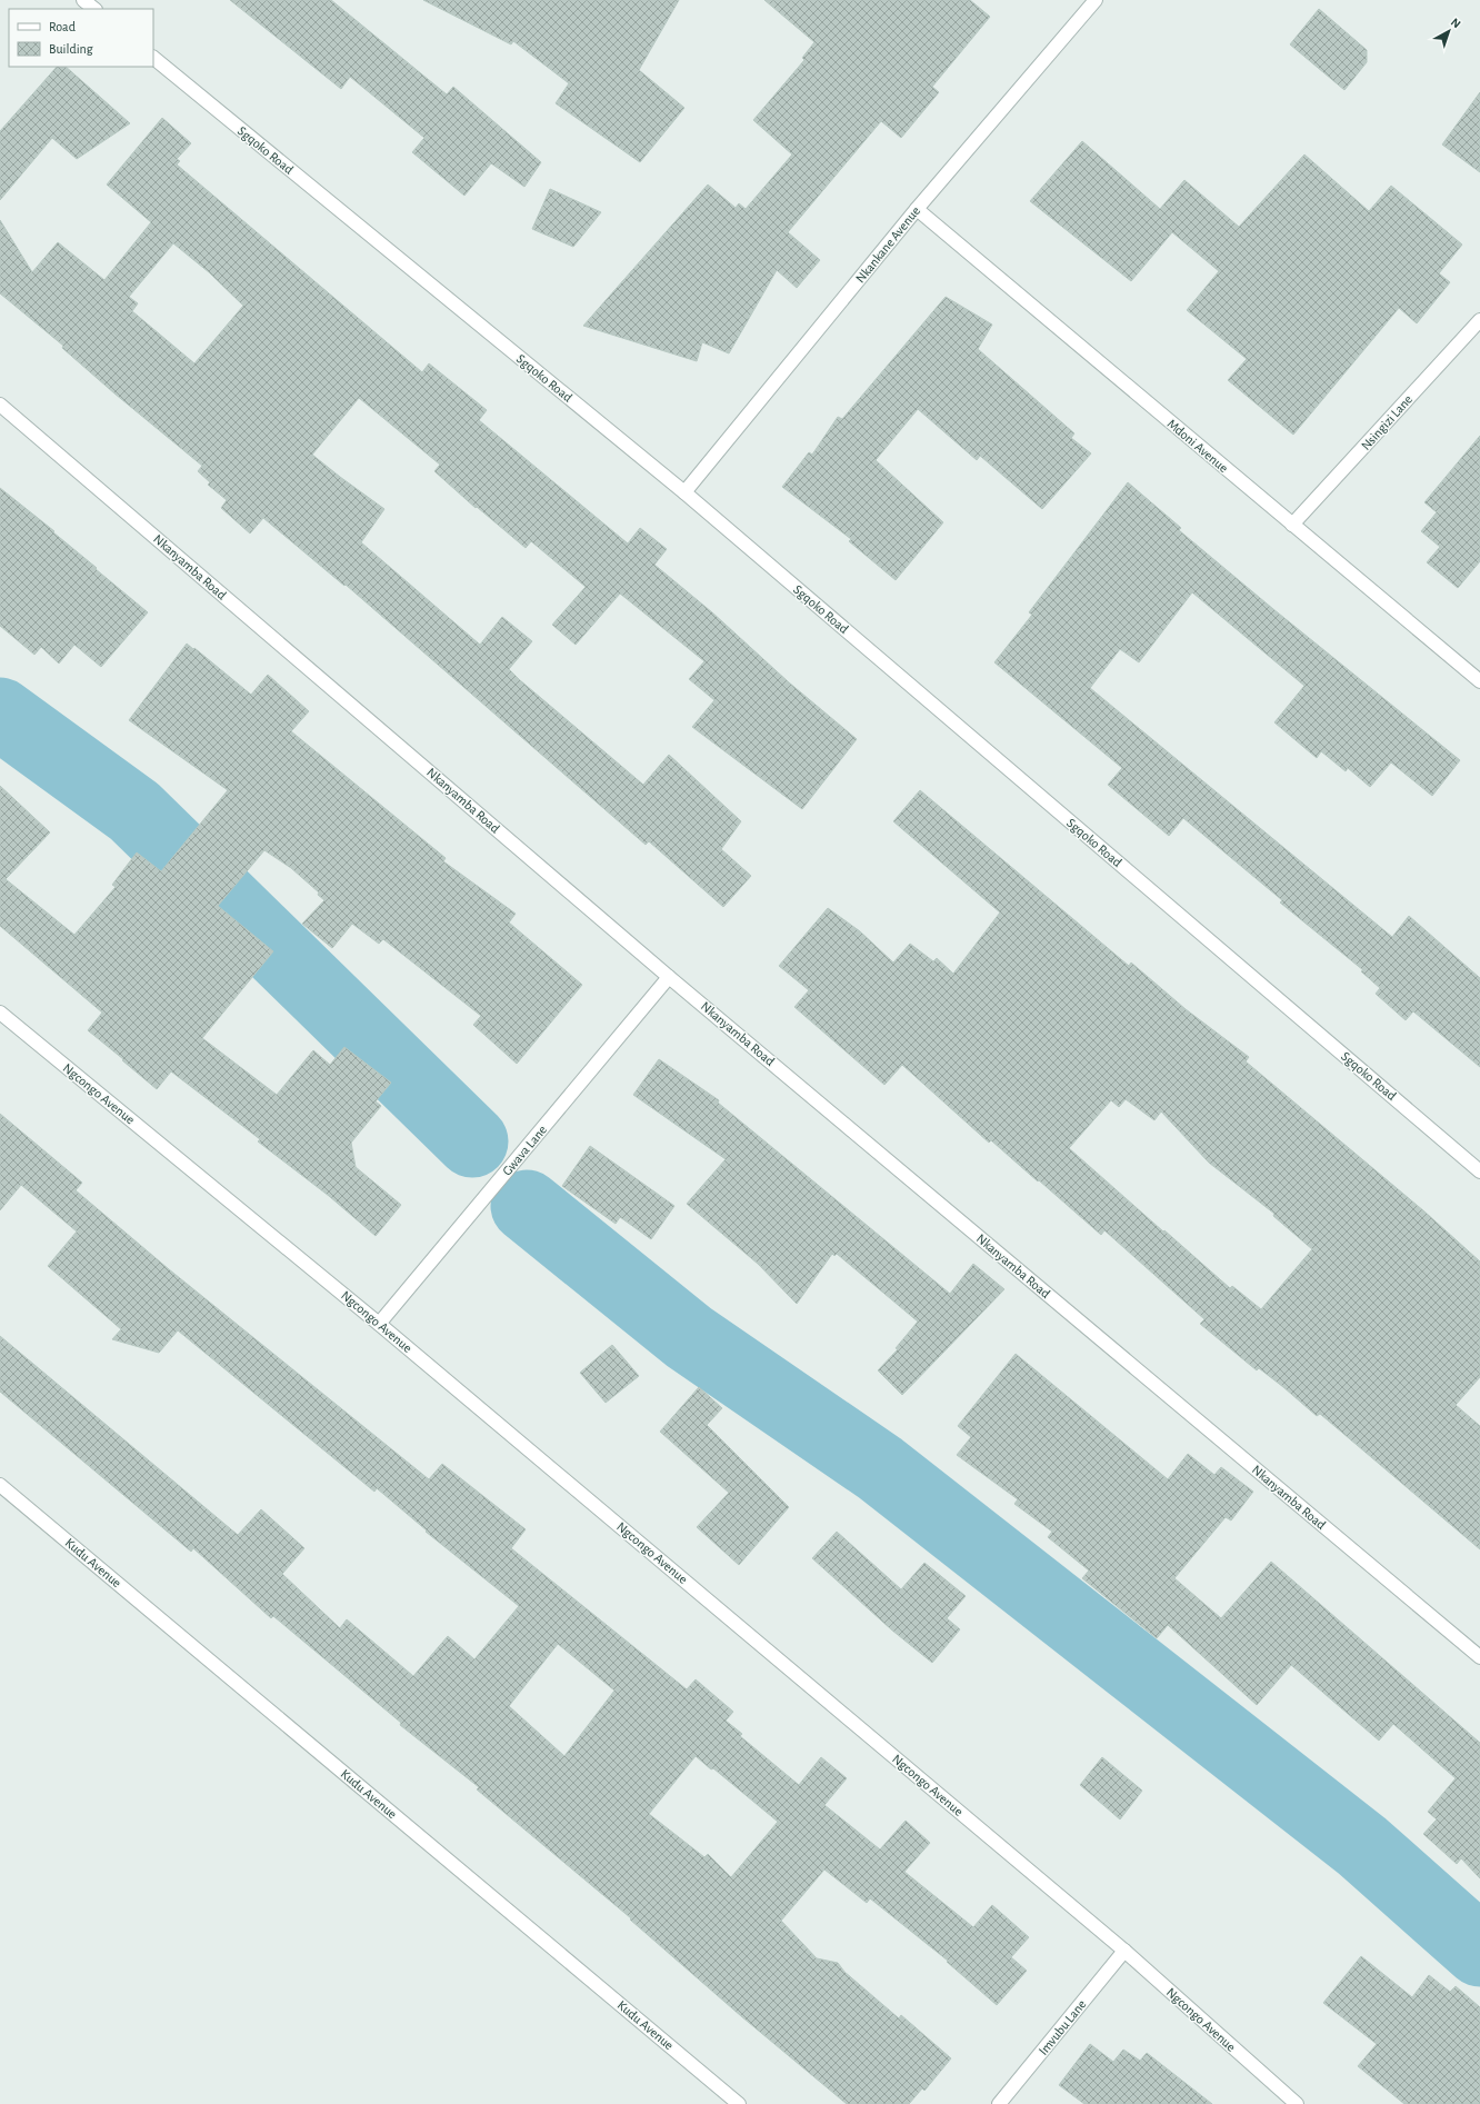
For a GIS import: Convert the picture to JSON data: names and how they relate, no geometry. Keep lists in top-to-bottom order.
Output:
{
  "streets": {
    "street": [
      "Sgqoko Road",
      "Nkankane Avenue",
      "Nsingizi Lane",
      "Mdoni Avenue",
      "Nkanyamba Road",
      "Ngcongo Avenue",
      "Gwava Lane",
      "Kudu Avenue",
      "Imvubu Lane"
    ]
  },
  "crossings": [
    ["Sgqoko Road", "Nkankane Avenue"],
    ["Nkankane Avenue", "Mdoni Avenue"],
    ["Nsingizi Lane", "Mdoni Avenue"],
    ["Nkanyamba Road", "Gwava Lane"],
    ["Ngcongo Avenue", "Gwava Lane"],
    ["Ngcongo Avenue", "Imvubu Lane"]
  ],
  "legend": ["Road", "Building"],
  "north": "top right"
}
